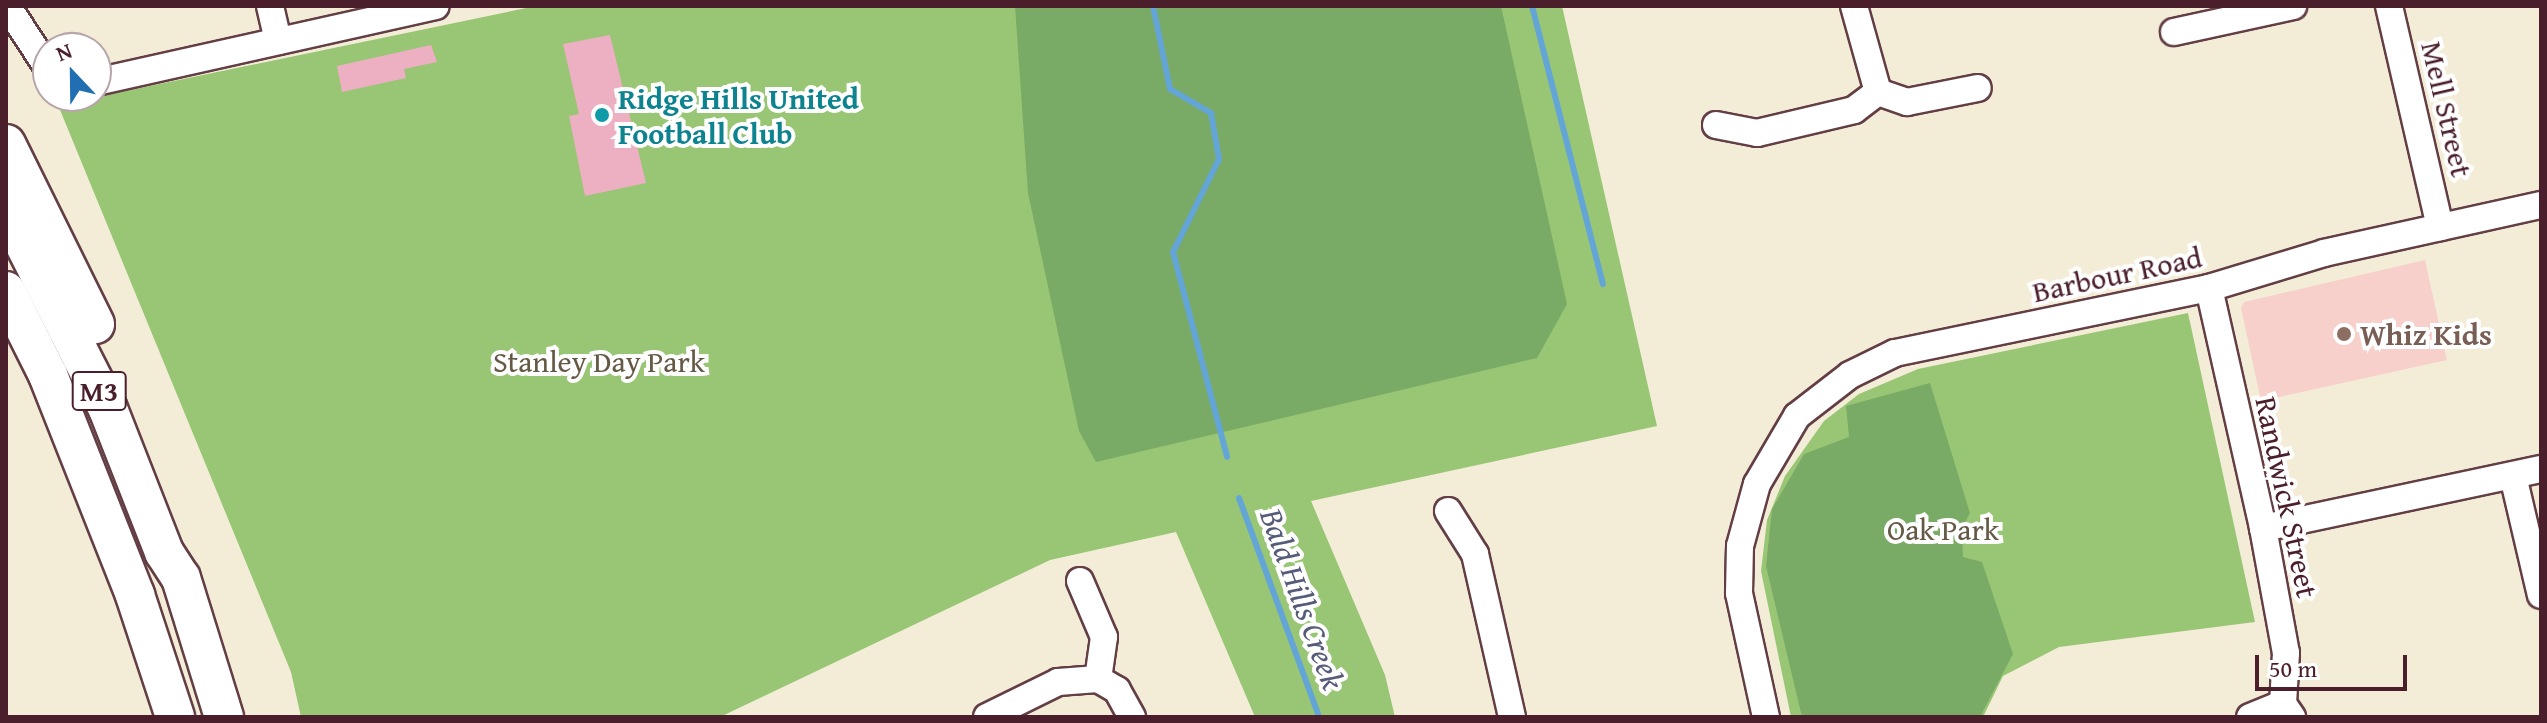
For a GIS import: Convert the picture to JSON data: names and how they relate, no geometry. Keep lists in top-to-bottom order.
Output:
{
  "streets": {
    "highway": ["M3"],
    "street": ["Mell Street", "Barbour Road", "Randwick Street"]
  },
  "crossings": [
    ["Mell Street", "Barbour Road"],
    ["Barbour Road", "Randwick Street"]
  ],
  "water": ["Bald Hills Creek"],
  "parks": ["Stanley Day Park", "Oak Park"],
  "places": ["Ridge Hills United Football Club", "Whiz Kids"],
  "scale_bar": "50 m",
  "north": "top"
}
